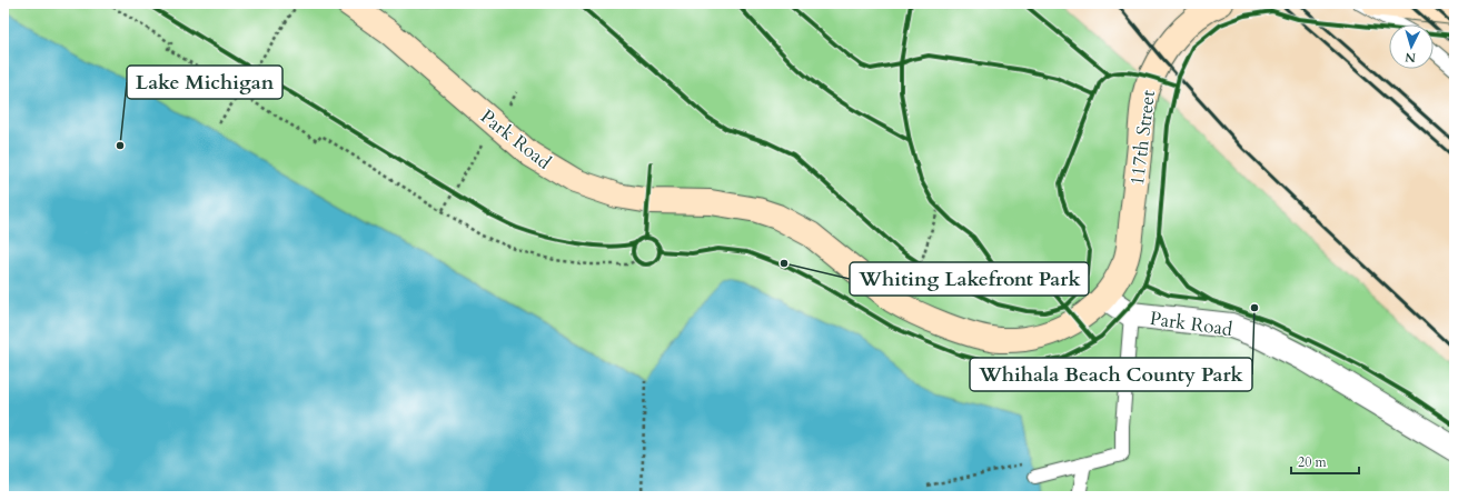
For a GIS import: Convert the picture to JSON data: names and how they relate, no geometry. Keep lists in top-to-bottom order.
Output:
{
  "streets": {
    "street": ["117th Street", "Park Road"]
  },
  "crossings": [
    ["117th Street", "Park Road"]
  ],
  "places": ["Lake Michigan", "Whiting Lakefront Park", "Whihala Beach County Park"],
  "scale_bar": "20 m",
  "north": "bottom"
}
